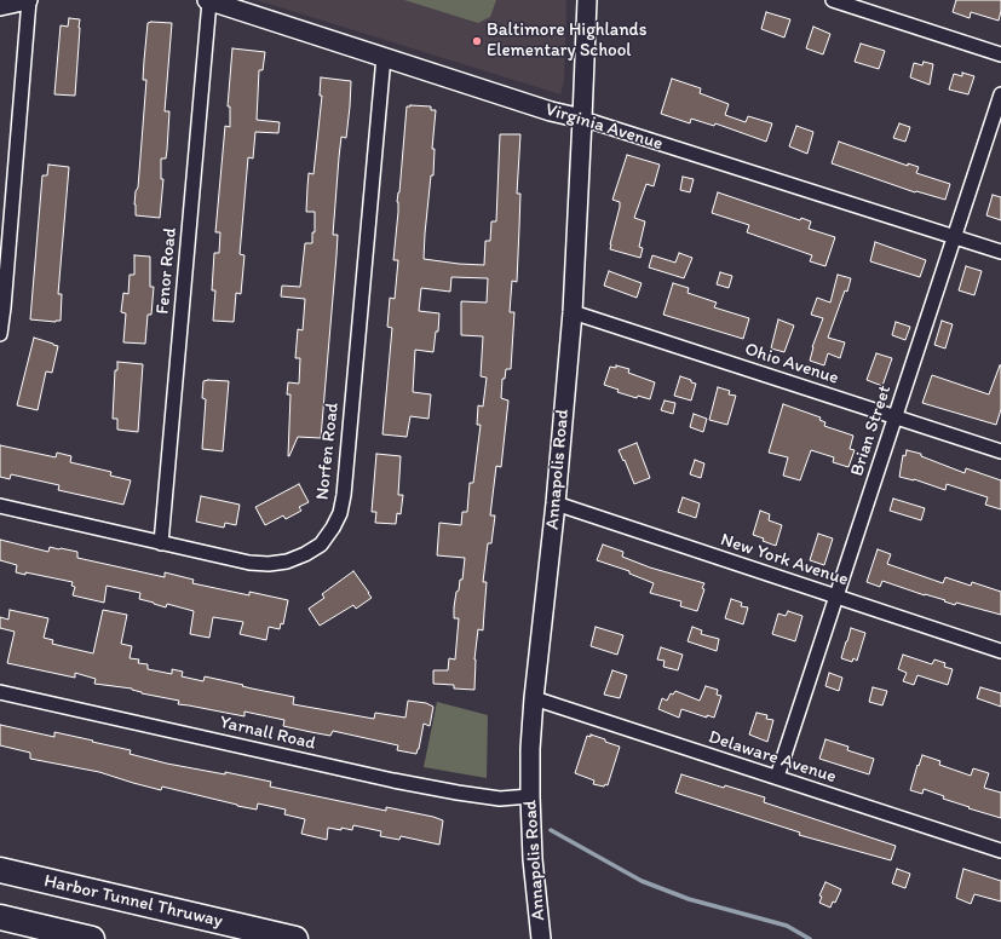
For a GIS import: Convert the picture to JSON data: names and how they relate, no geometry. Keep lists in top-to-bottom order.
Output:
{
  "streets": {
    "highway": ["Harbor Tunnel Thruway"],
    "main road": ["Virginia Avenue", "Annapolis Road"],
    "street": [
      "Fenor Road",
      "Ohio Avenue",
      "Brian Street",
      "Norfen Road",
      "New York Avenue",
      "Yarnall Road",
      "Delaware Avenue"
    ]
  },
  "crossings": [
    ["Virginia Avenue", "Fenor Road"],
    ["Virginia Avenue", "Brian Street"],
    ["Virginia Avenue", "Norfen Road"],
    ["Virginia Avenue", "Annapolis Road"],
    ["Fenor Road", "Norfen Road"],
    ["Ohio Avenue", "Brian Street"],
    ["Ohio Avenue", "Annapolis Road"],
    ["Brian Street", "New York Avenue"],
    ["Brian Street", "Delaware Avenue"],
    ["Annapolis Road", "New York Avenue"],
    ["Annapolis Road", "Yarnall Road"],
    ["Annapolis Road", "Delaware Avenue"]
  ],
  "places": ["Baltimore Highlands Elementary School"]
}
